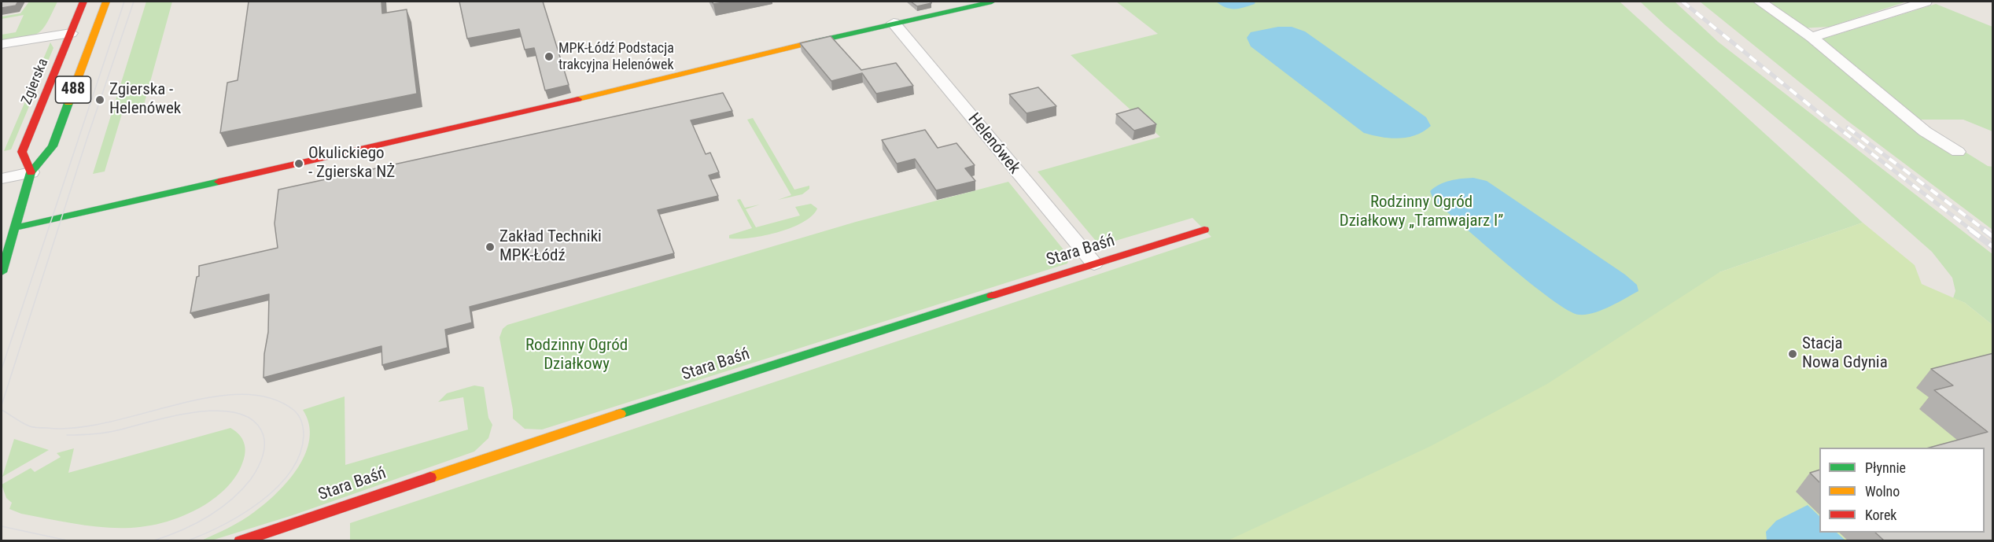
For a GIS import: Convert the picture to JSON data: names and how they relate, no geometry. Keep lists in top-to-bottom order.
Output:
{
  "streets": {
    "street": [
      "Zgierska",
      "488",
      "Helenówek",
      "Stara Baśń"
    ]
  },
  "crossings": [
    ["Zgierska", "488"],
    ["Helenówek", "Stara Baśń"]
  ],
  "parks": ["Rodzinny Ogród Działkowy „Tramwajarz I”", "Rodzinny Ogród Działkowy"],
  "places": [
    "MPK-Łódź Podstacja trakcyjna Helenówek",
    "Zgierska - Helenówek",
    "Okulickiego - Zgierska NŻ",
    "Zakład Techniki MPK-Łódź",
    "Stacja Nowa Gdynia"
  ],
  "legend": ["Płynnie", "Wolno", "Korek"]
}
